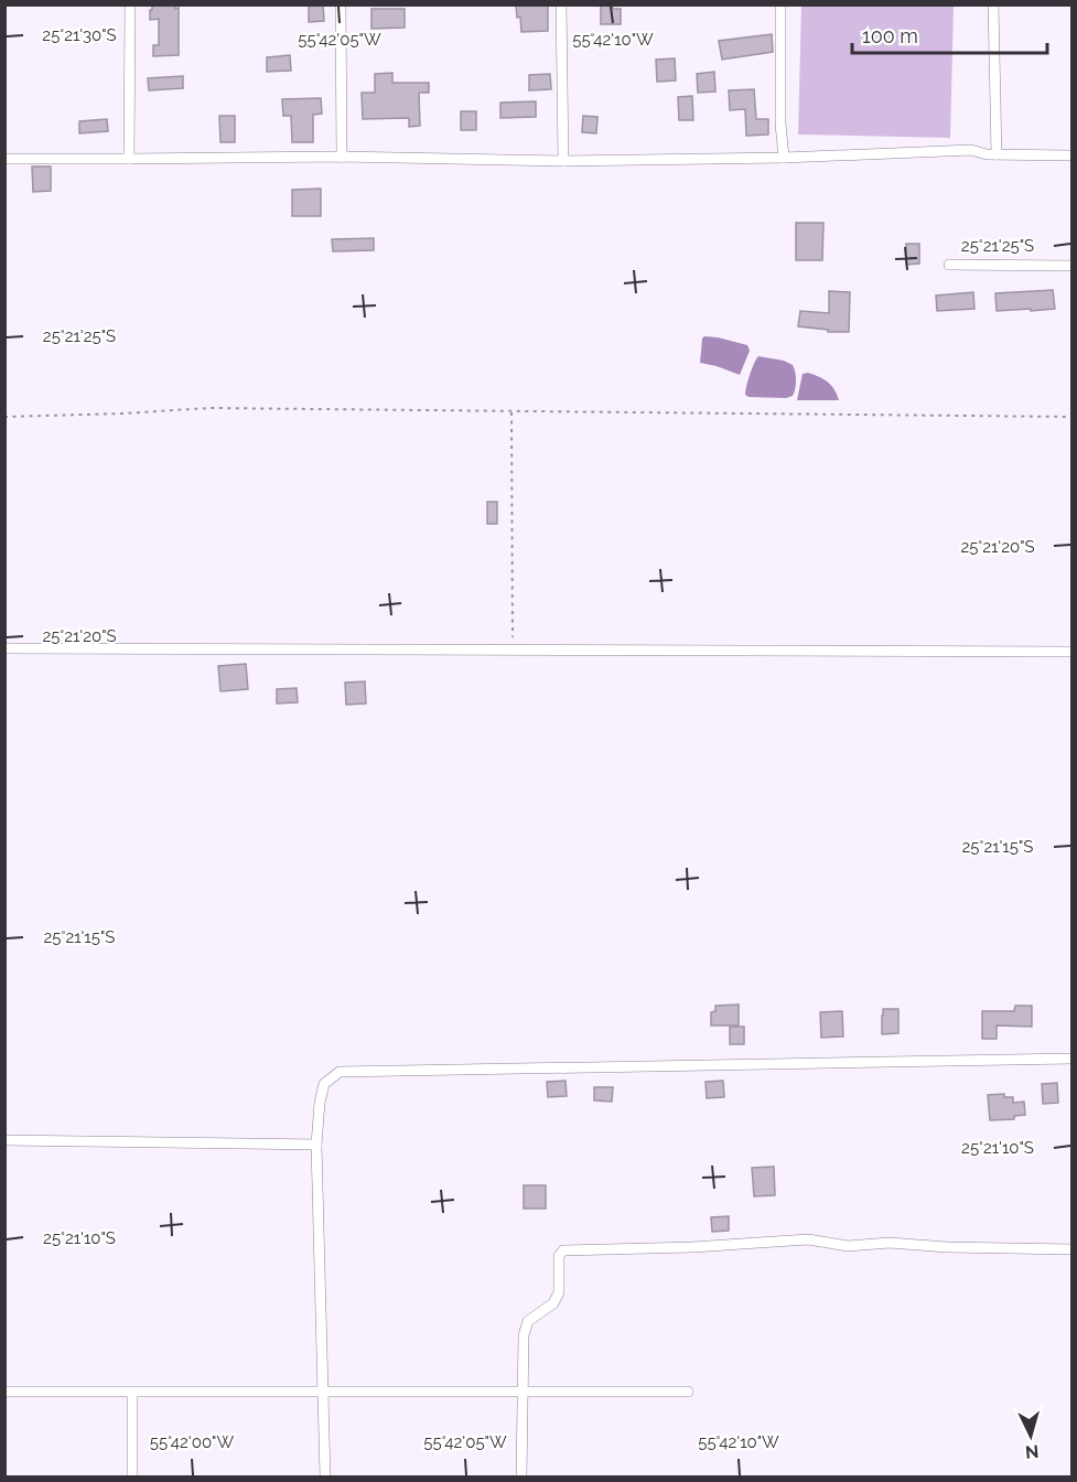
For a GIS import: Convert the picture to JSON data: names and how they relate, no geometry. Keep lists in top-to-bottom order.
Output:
{
  "scale_bar": "100 m",
  "north": "bottom",
  "coordinates": [
    "25°21'30\"S",
    "55°42'05\"W",
    "55°42'10\"W",
    "25°21'25\"S",
    "25°21'20\"S",
    "25°21'15\"S",
    "25°21'10\"S",
    "55°42'00\"W"
  ]
}
